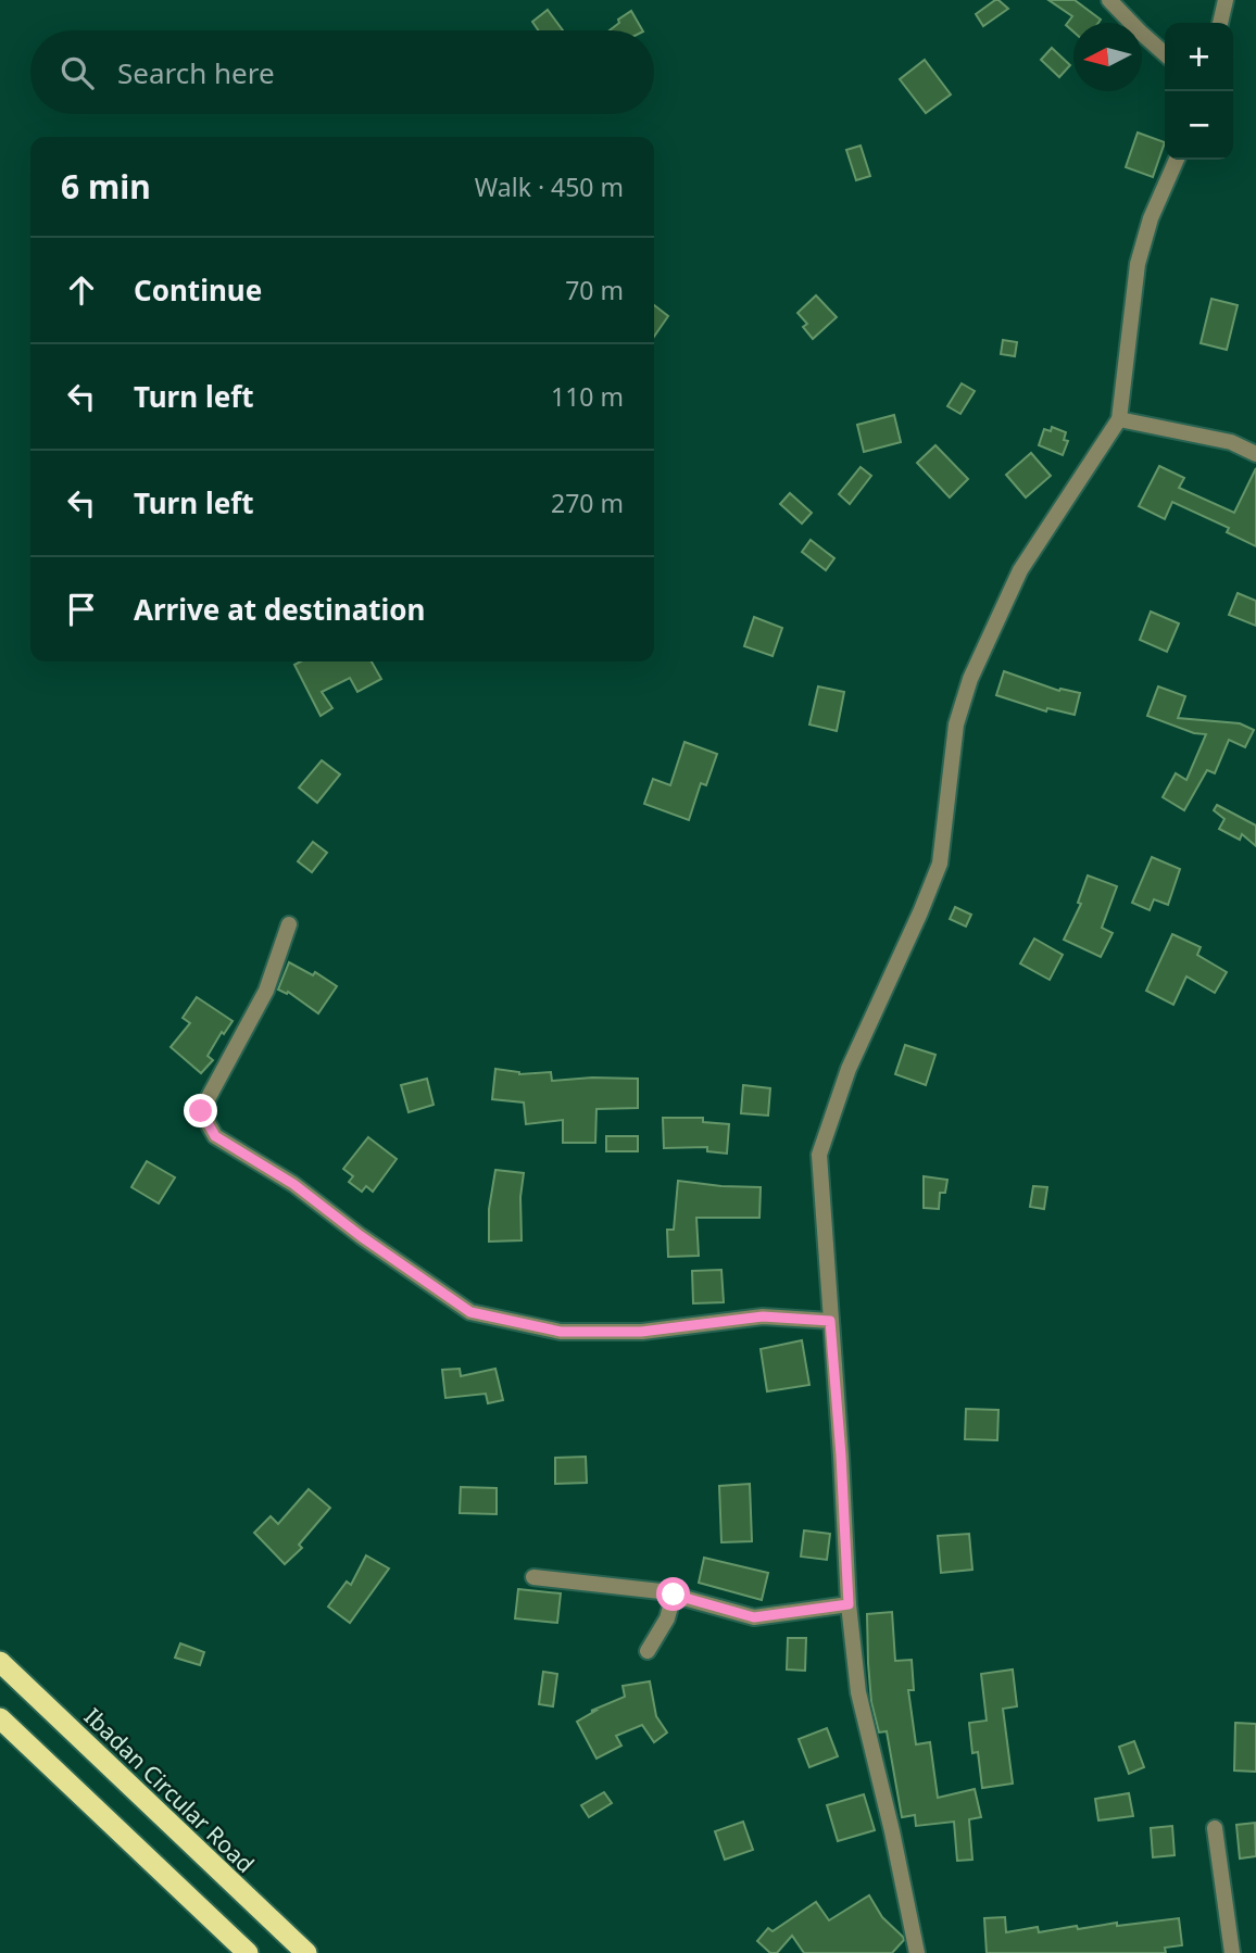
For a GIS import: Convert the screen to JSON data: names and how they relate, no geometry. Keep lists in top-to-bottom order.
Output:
{
  "streets": {
    "highway": ["Ibadan Circular Road"]
  },
  "north": "left",
  "page": {
    "map_buttons": ["+", "−"],
    "search": "Search here",
    "heading": ["6 min", "Walk · 450 m"],
    "list": [
      ["Continue", "70 m"],
      ["Turn left", "110 m"],
      ["Turn left", "270 m"],
      "Arrive at destination"
    ]
  }
}
